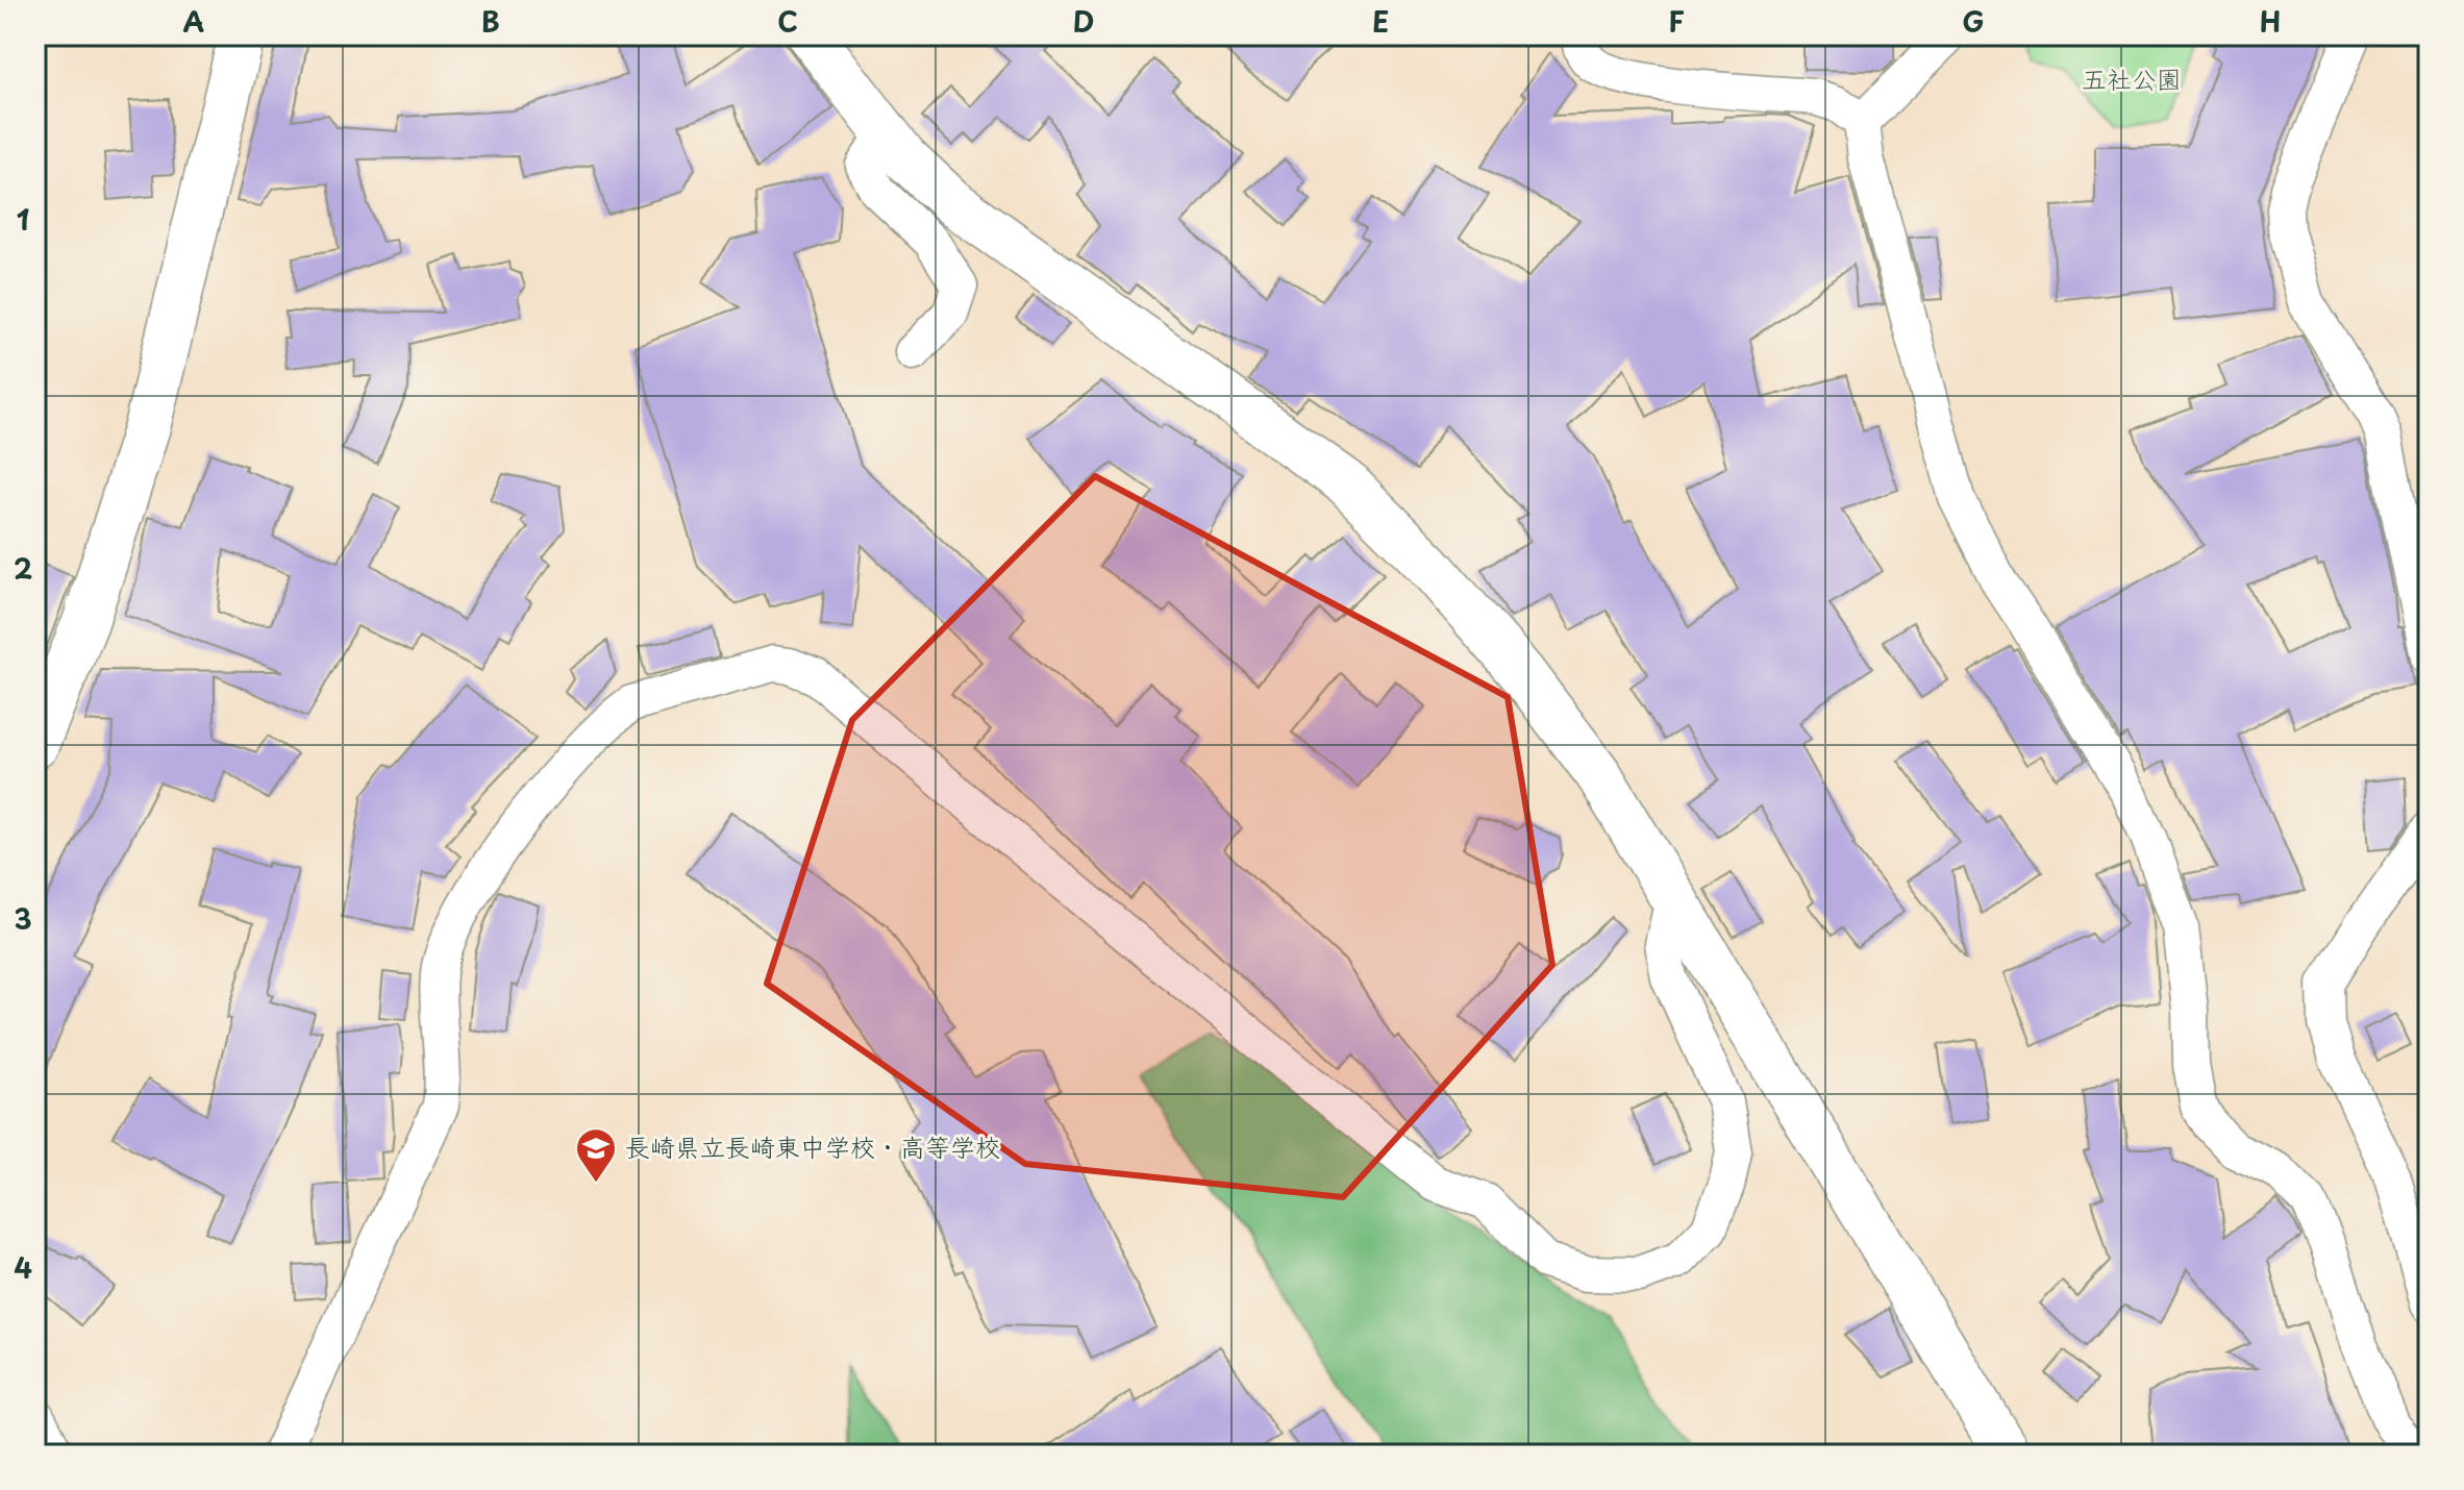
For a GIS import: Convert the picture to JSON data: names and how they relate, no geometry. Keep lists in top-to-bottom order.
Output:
{
  "parks": ["五社公園"],
  "places": {
    "school or university": ["長崎県立長崎東中学校・高等学校"]
  },
  "grid": {
    "columns": [
      "A",
      "B",
      "C",
      "D",
      "E",
      "F",
      "G",
      "H"
    ],
    "rows": [
      "1",
      "2",
      "3",
      "4"
    ]
  }
}
